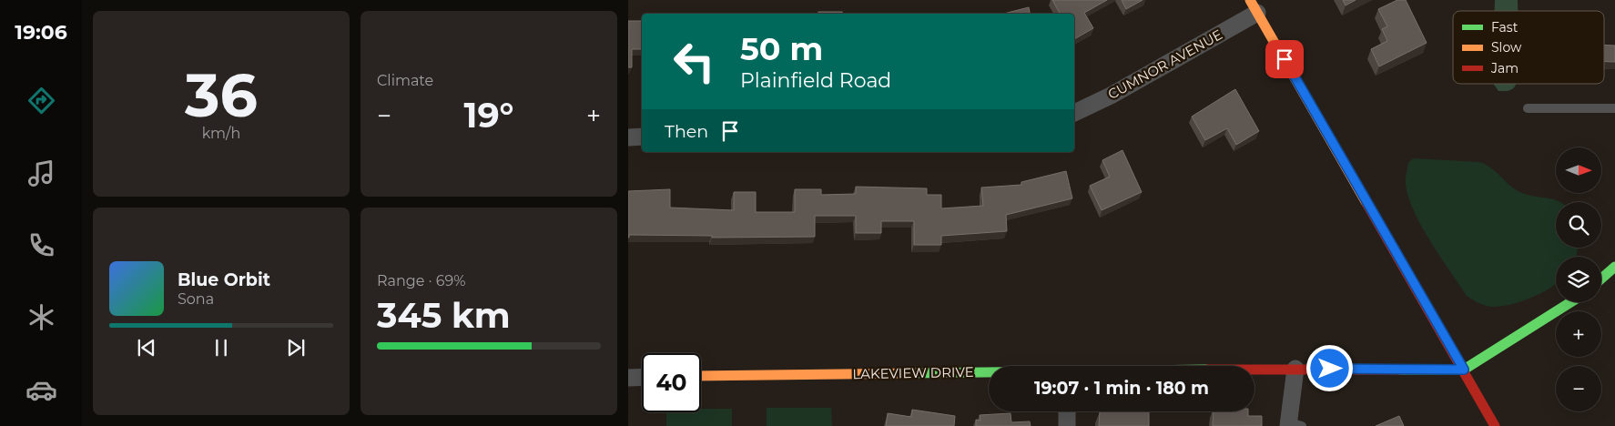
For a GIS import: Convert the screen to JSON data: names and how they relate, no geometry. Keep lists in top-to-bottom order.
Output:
{
  "streets": {
    "street": ["CUMNOR AVENUE", "LAKEVIEW DRIVE"]
  },
  "legend": ["Fast", "Slow", "Jam"],
  "north": "right",
  "page": {
    "tabs": "19:06",
    "tile": [
      ["36", "km/h"],
      "Climate",
      ["Range · 69%", "345 km"]
    ],
    "turn": ["50 m", "Plainfield Road"],
    "heat": ["−", "19°", "+"],
    "then": "Then",
    "map_buttons": ["+", "−"],
    "song": ["Blue Orbit", "Sona"],
    "limit": "40",
    "trip": "19:07 · 1 min · 180 m"
  }
}
